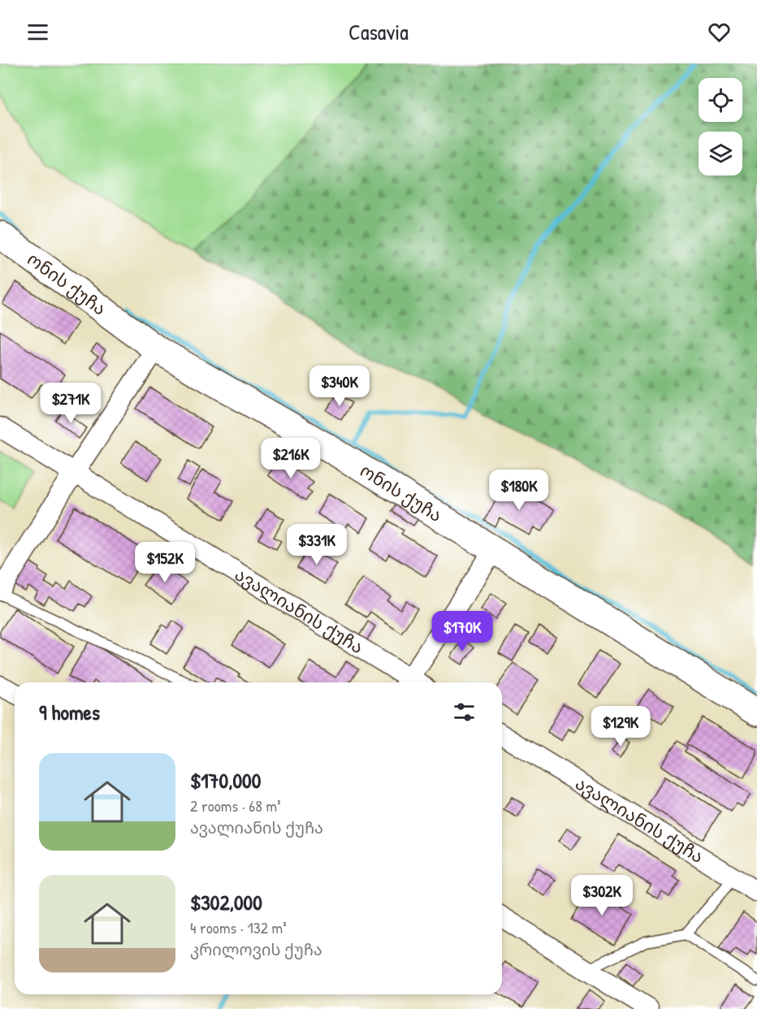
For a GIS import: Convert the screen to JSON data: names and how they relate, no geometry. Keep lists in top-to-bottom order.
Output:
{
  "streets": {
    "main road": ["ონის ქუჩა"],
    "street": ["ავალიანის ქუჩა"]
  },
  "page": {
    "header": "Casavia",
    "price": [
      "$340K",
      "$271K",
      "$216K",
      "$180K",
      "$331K",
      "$152K",
      "$170K",
      "$129K",
      "$302K"
    ],
    "heading": "9 homes",
    "list": [
      {
        "name": "$170,000",
        "note": "2 rooms · 68 m² · ავალიანის ქუჩა"
      },
      {
        "name": "$302,000",
        "note": "4 rooms · 132 m² · კრილოვის ქუჩა"
      }
    ]
  }
}
